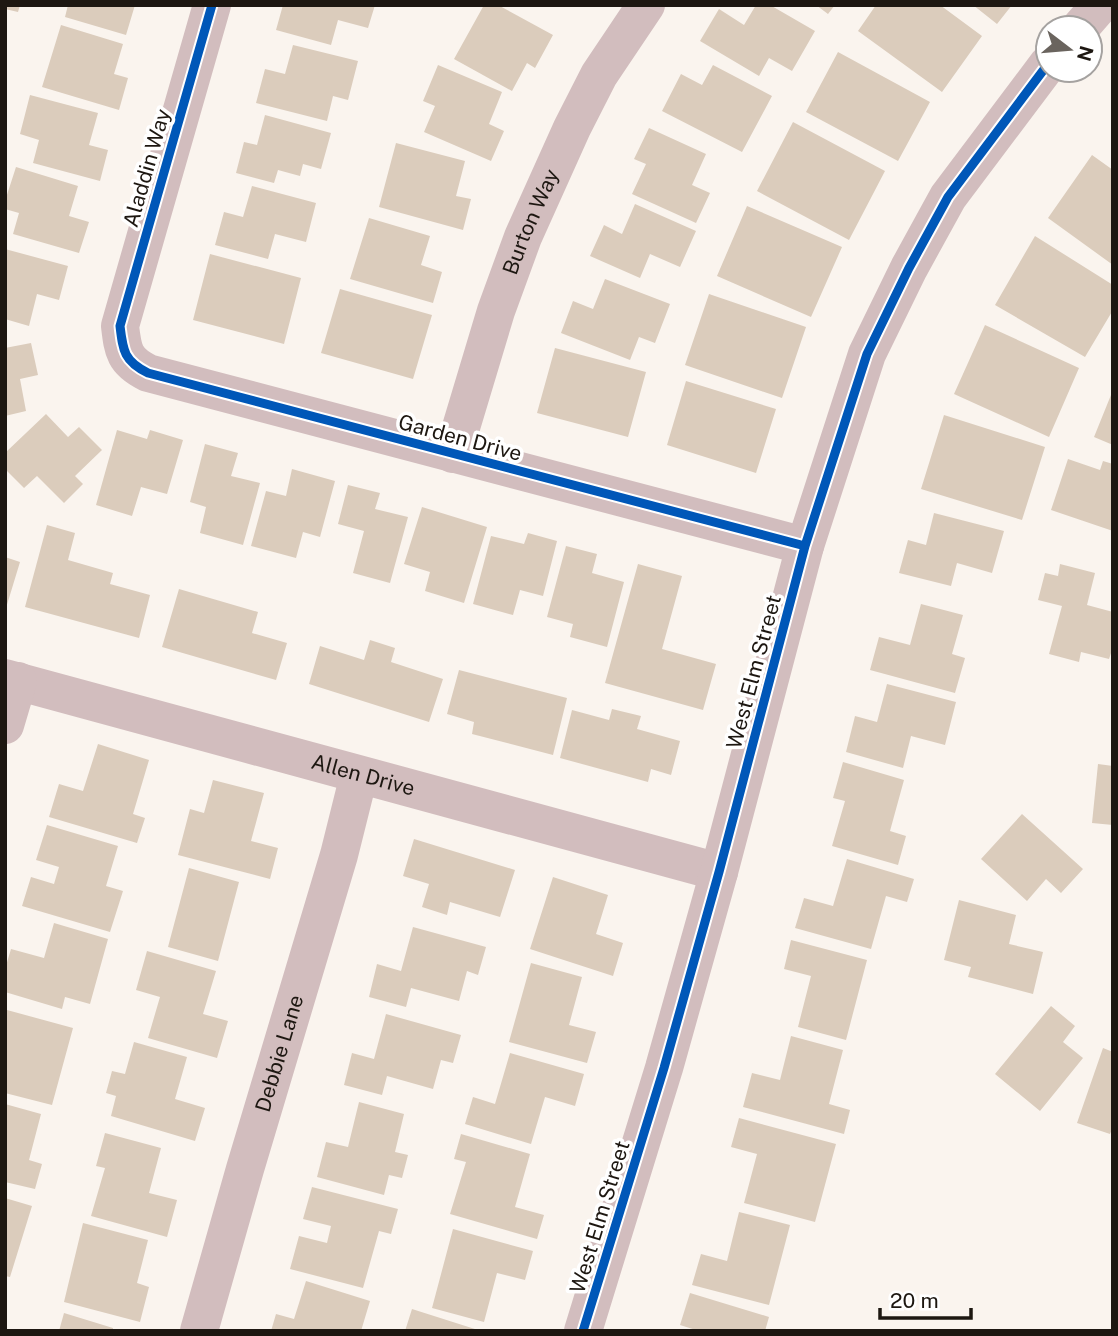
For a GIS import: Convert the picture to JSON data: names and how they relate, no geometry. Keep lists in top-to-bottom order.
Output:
{
  "streets": {
    "street": [
      "Aladdin Way",
      "Burton Way",
      "Garden Drive",
      "West Elm Street",
      "Allen Drive",
      "Debbie Lane"
    ]
  },
  "crossings": [
    ["Aladdin Way", "Garden Drive"],
    ["Burton Way", "Garden Drive"],
    ["Garden Drive", "West Elm Street"],
    ["West Elm Street", "Allen Drive"],
    ["Allen Drive", "Debbie Lane"]
  ],
  "scale_bar": "20 m",
  "north": "right"
}
